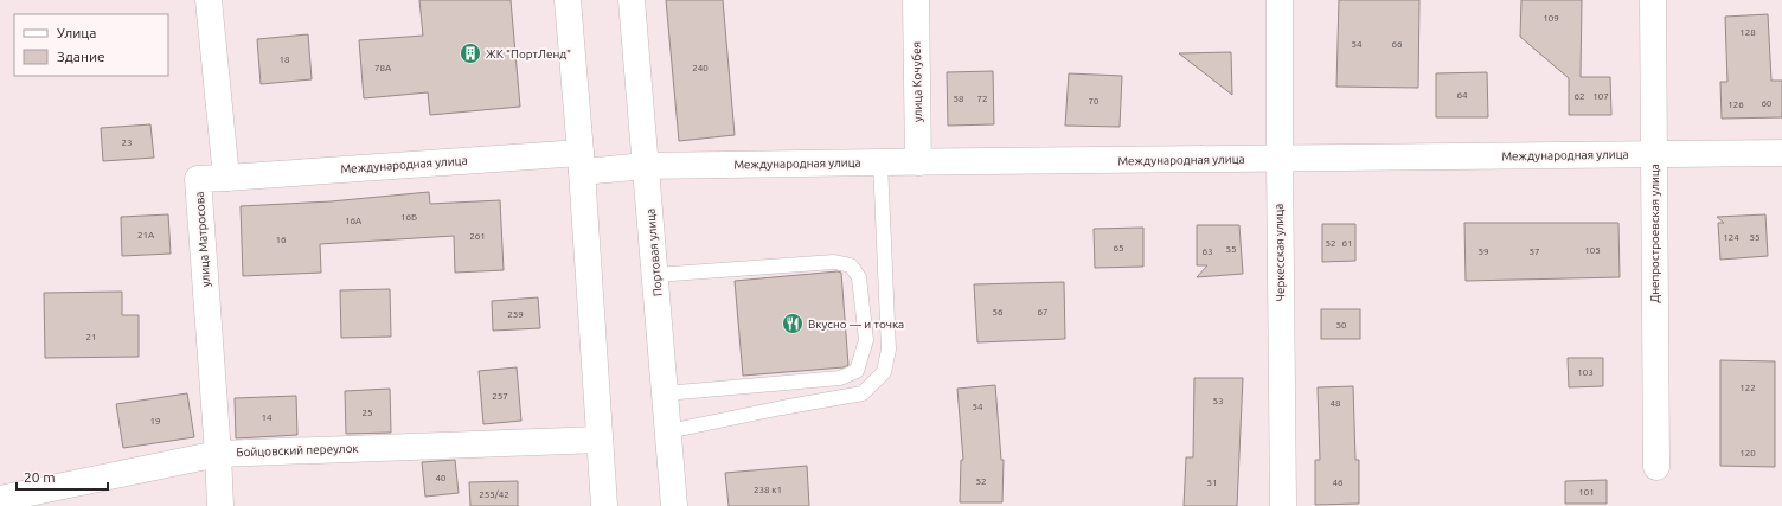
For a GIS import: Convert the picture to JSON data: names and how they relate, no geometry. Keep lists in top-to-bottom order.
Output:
{
  "streets": {
    "street": [
      "улица Кочубея",
      "Международная улица",
      "Днепростроевская улица",
      "улица Матросова",
      "Портовая улица",
      "Черкесская улица",
      "Бойцовский переулок"
    ]
  },
  "crossings": [
    ["улица Кочубея", "Международная улица"],
    ["Международная улица", "Днепростроевская улица"],
    ["Международная улица", "улица Матросова"],
    ["Международная улица", "Портовая улица"],
    ["Международная улица", "Черкесская улица"],
    ["улица Матросова", "Бойцовский переулок"]
  ],
  "places": {
    "building": ["ЖК \"ПортЛенд\""],
    "restaurant": ["Вкусно — и точка"]
  },
  "house_numbers": [
    "109",
    "128",
    "54",
    "66",
    "18",
    "78А",
    "240",
    "64",
    "62",
    "107",
    "58",
    "72",
    "70",
    "60",
    "126",
    "23",
    "16Б",
    "16А",
    "21А",
    "261",
    "124",
    "55",
    "16",
    "52",
    "61",
    "65",
    "55",
    "105",
    "63",
    "59",
    "57",
    "56",
    "67",
    "259",
    "50",
    "21",
    "103",
    "122",
    "257",
    "53",
    "48",
    "54",
    "25",
    "14",
    "19",
    "120",
    "40",
    "52",
    "51",
    "46",
    "238 к1",
    "101",
    "255/42"
  ],
  "legend": ["Улица", "Здание"],
  "scale_bar": "20 m"
}
